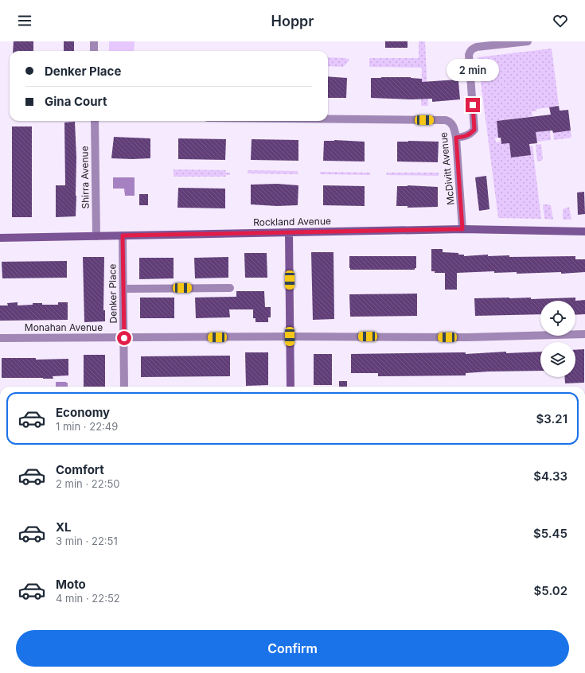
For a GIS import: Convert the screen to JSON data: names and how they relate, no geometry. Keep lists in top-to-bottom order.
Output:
{
  "streets": {
    "street": [
      "McDivitt Avenue",
      "Shirra Avenue",
      "Rockland Avenue",
      "Denker Place",
      "Monahan Avenue"
    ]
  },
  "crossings": [
    ["McDivitt Avenue", "Rockland Avenue"],
    ["Shirra Avenue", "Rockland Avenue"],
    ["Rockland Avenue", "Denker Place"],
    ["Denker Place", "Monahan Avenue"]
  ],
  "page": {
    "header": "Hoppr",
    "banner": ["Denker Place", "Gina Court"],
    "bubble": "2 min",
    "list": [
      {
        "name": "Economy",
        "note": "1 min · 22:49",
        "value": "$3.21"
      },
      {
        "name": "Comfort",
        "note": "2 min · 22:50",
        "value": "$4.33"
      },
      {
        "name": "XL",
        "note": "3 min · 22:51",
        "value": "$5.45"
      },
      {
        "name": "Moto",
        "note": "4 min · 22:52",
        "value": "$5.02"
      }
    ],
    "buttons": "Confirm"
  }
}
